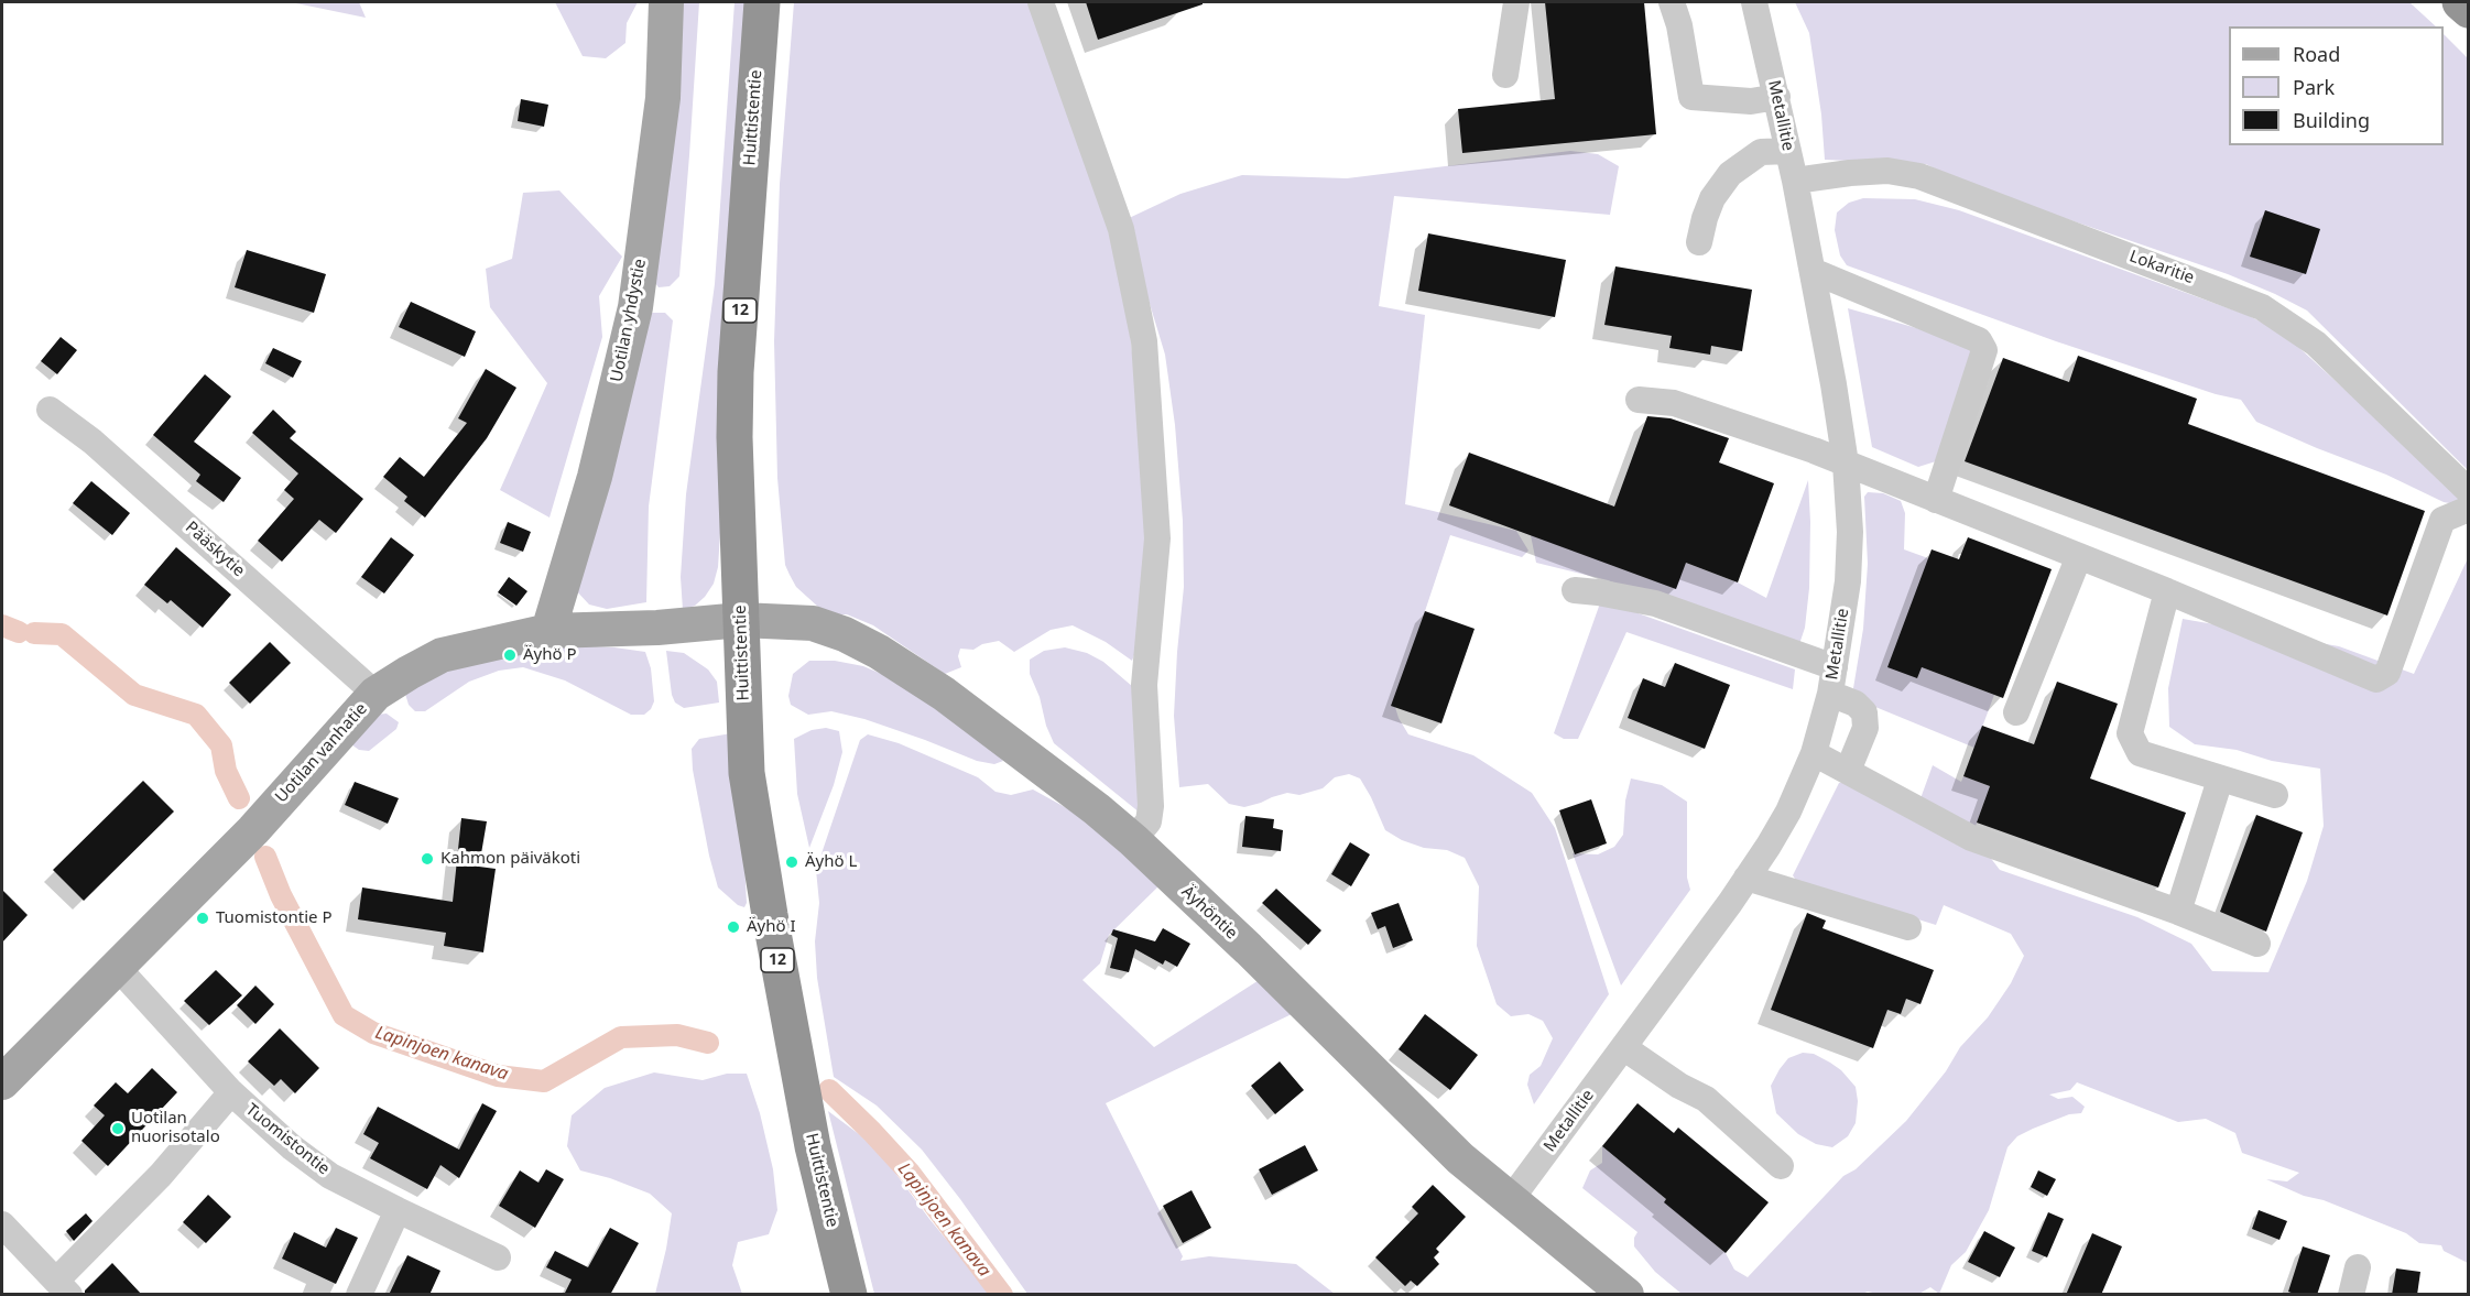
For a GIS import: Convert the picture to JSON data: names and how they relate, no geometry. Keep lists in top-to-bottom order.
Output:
{
  "streets": {
    "highway": ["Huittistentie", "12"],
    "main road": ["Uotilan yhdystie", "Uotilan vanhatie", "Äyhöntie"],
    "street": [
      "Metallitie",
      "Lokaritie",
      "Pääskytie",
      "Tuomistontie"
    ]
  },
  "crossings": [
    ["Metallitie", "Lokaritie"],
    ["Metallitie", "Äyhöntie"],
    ["Huittistentie", "Uotilan vanhatie"],
    ["Huittistentie", "Äyhöntie"],
    ["Uotilan yhdystie", "Uotilan vanhatie"],
    ["Pääskytie", "Uotilan vanhatie"],
    ["Uotilan vanhatie", "Äyhöntie"],
    ["Uotilan vanhatie", "Tuomistontie"]
  ],
  "water": ["Lapinjoen kanava"],
  "places": [
    "Äyhö P",
    "Kahmon päiväkoti",
    "Äyhö L",
    "Tuomistontie P",
    "Äyhö I",
    "Uotilan nuorisotalo"
  ],
  "legend": ["Road", "Park", "Building"]
}
